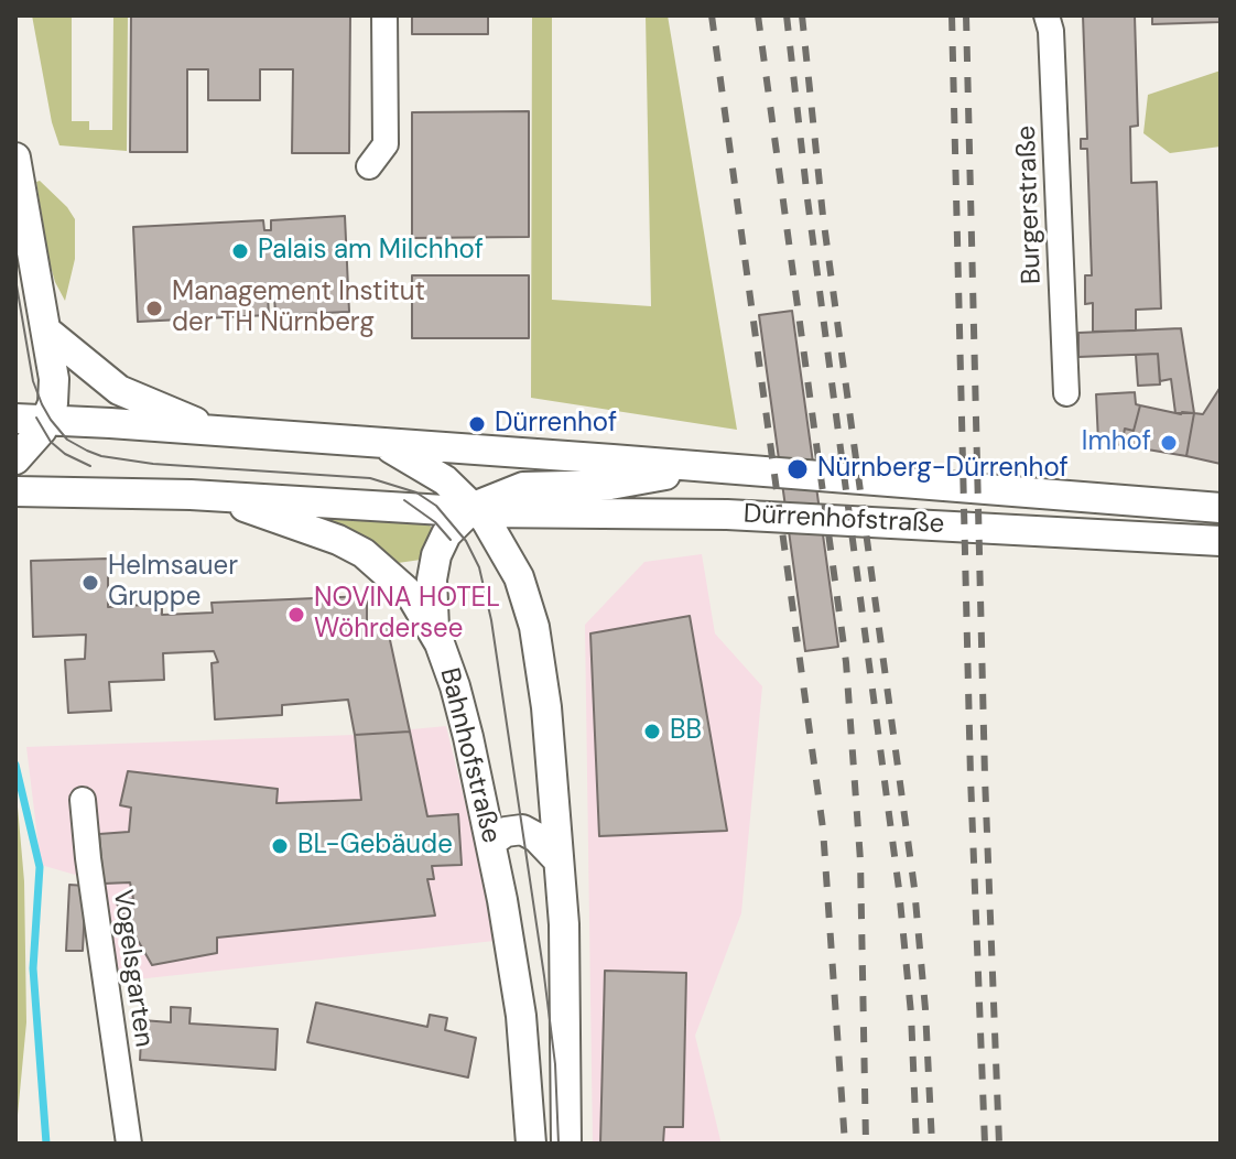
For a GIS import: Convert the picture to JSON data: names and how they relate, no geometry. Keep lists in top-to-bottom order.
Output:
{
  "streets": {
    "main road": ["Dürrenhofstraße", "Bahnhofstraße"],
    "street": ["Burgerstraße", "Vogelsgarten"]
  },
  "crossings": [
    ["Dürrenhofstraße", "Bahnhofstraße"]
  ],
  "places": [
    "Palais am Milchhof",
    "Management Institut der TH Nürnberg",
    "Dürrenhof",
    "Imhof",
    "Nürnberg-Dürrenhof",
    "Helmsauer Gruppe",
    "NOVINA HOTEL Wöhrdersee",
    "BB",
    "BL-Gebäude"
  ]
}
